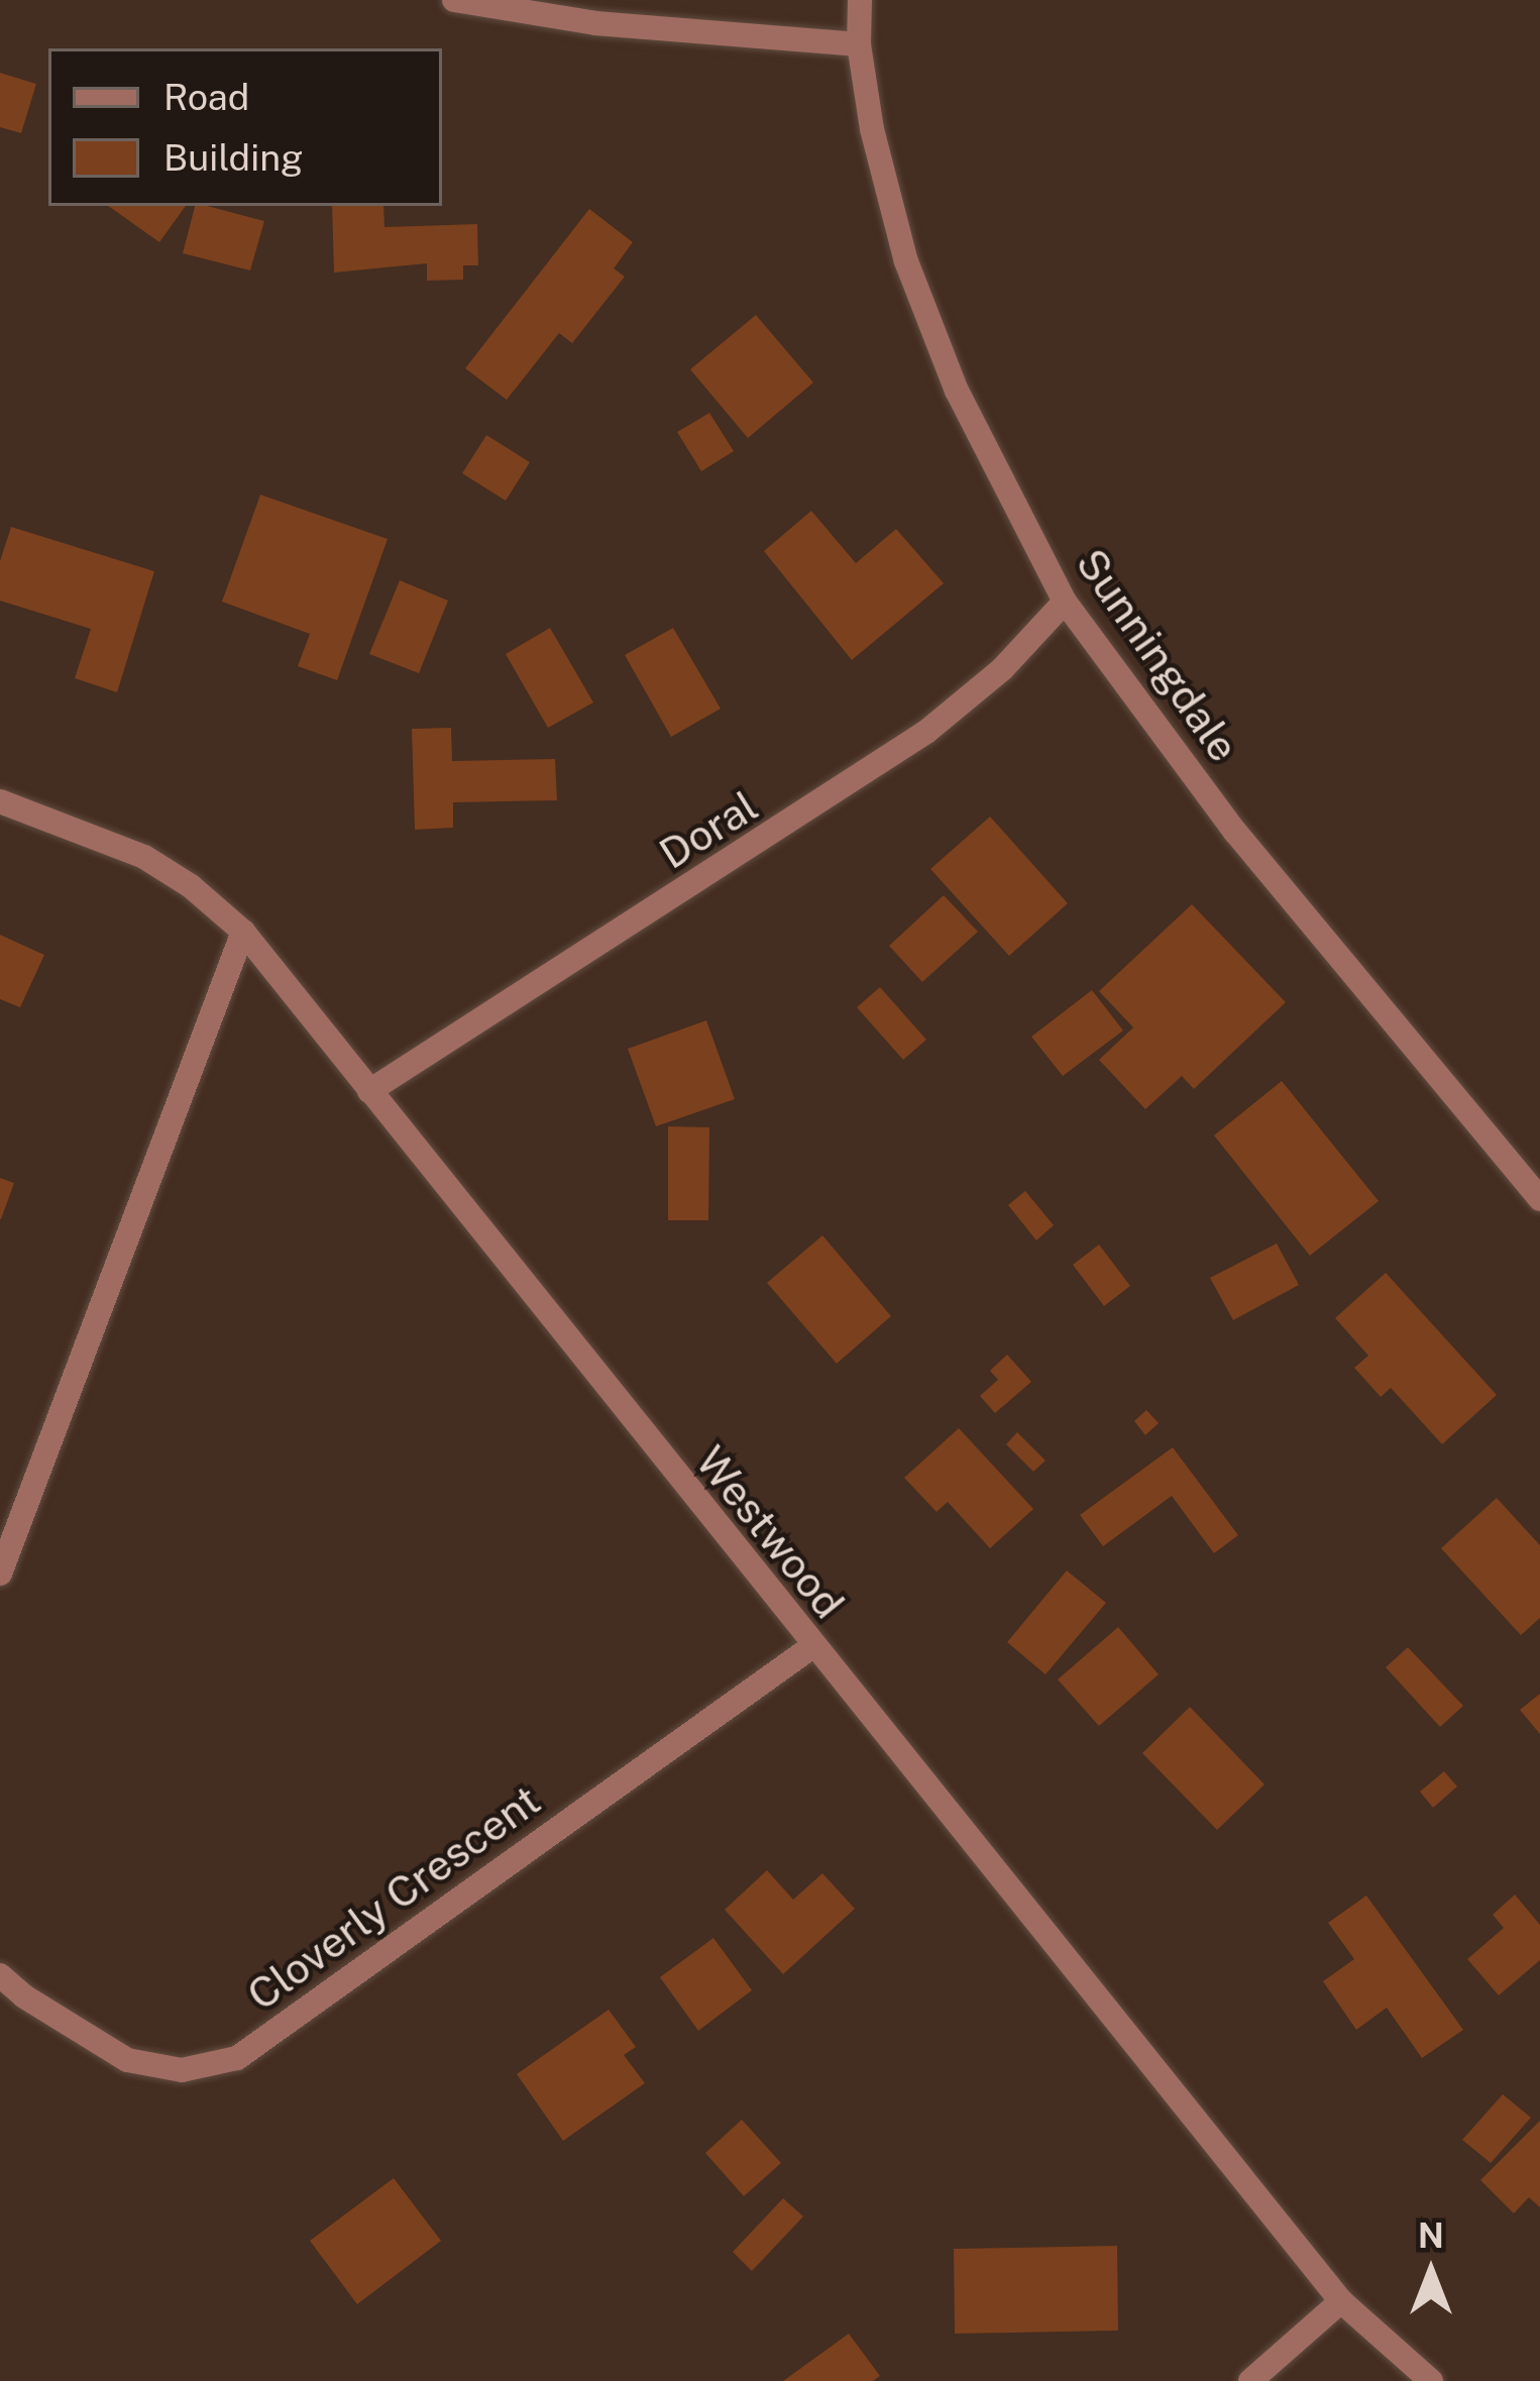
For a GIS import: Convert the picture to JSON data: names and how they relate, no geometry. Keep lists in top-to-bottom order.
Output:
{
  "streets": {
    "street": [
      "Sunningdale",
      "Doral",
      "Westwood",
      "Cloverly Crescent"
    ]
  },
  "crossings": [
    ["Sunningdale", "Doral"],
    ["Doral", "Westwood"],
    ["Westwood", "Cloverly Crescent"]
  ],
  "legend": ["Road", "Building"],
  "north": "top"
}
